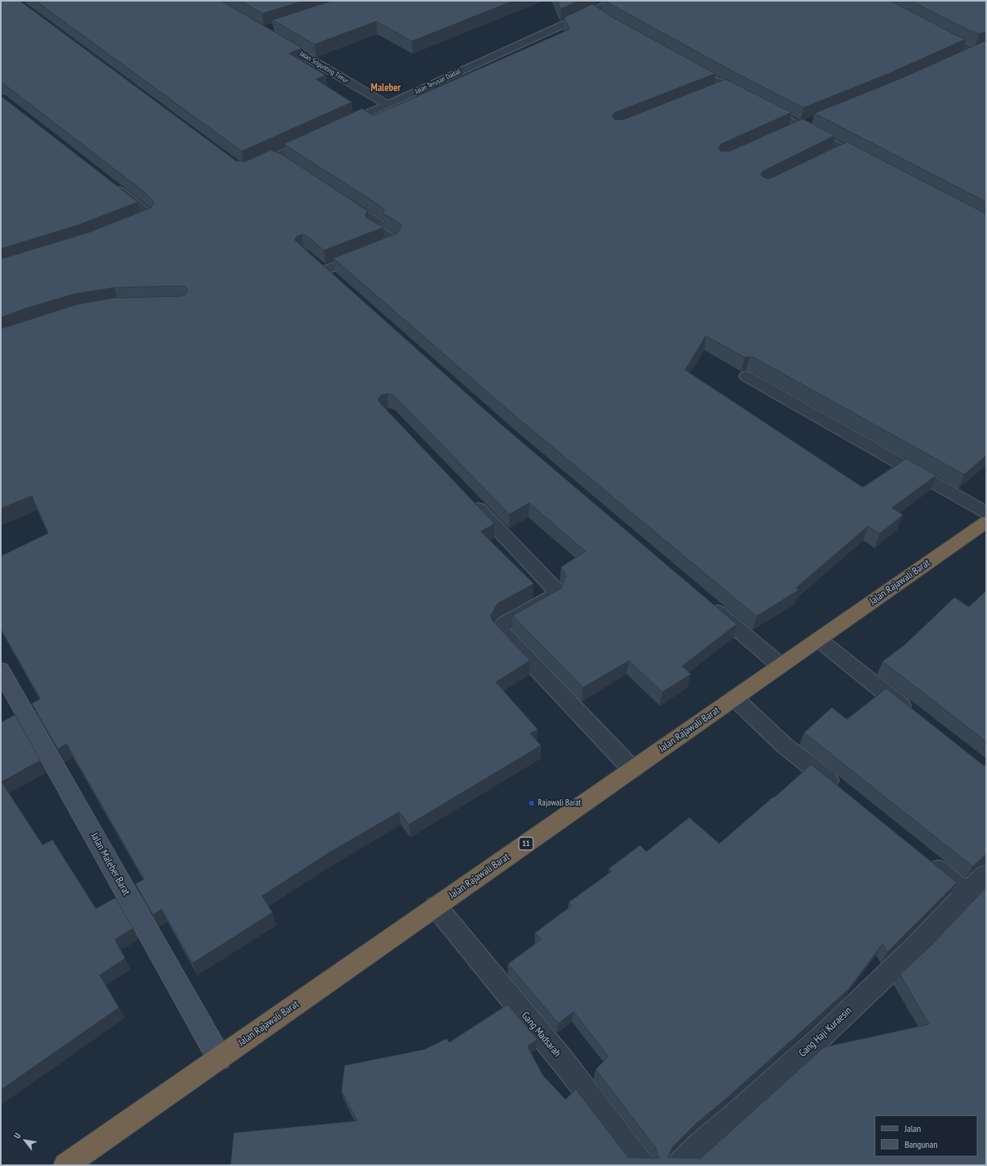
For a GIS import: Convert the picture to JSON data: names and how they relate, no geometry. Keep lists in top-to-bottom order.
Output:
{
  "streets": {
    "highway": ["Jalan Rajawali Barat", "11"],
    "street": [
      "Jalan Srigunting Timur",
      "Jalan Terusan Dadali",
      "Jalan Maleber Barat",
      "Gang Haji Kuraesin",
      "Gang Madsarah"
    ]
  },
  "crossings": [
    ["Jalan Srigunting Timur", "Jalan Terusan Dadali"],
    ["Jalan Rajawali Barat", "Jalan Maleber Barat"],
    ["Jalan Rajawali Barat", "Gang Madsarah"]
  ],
  "districts": ["Maleber"],
  "places": ["Rajawali Barat"],
  "legend": ["Jalan", "Bangunan"],
  "north": "top left"
}
